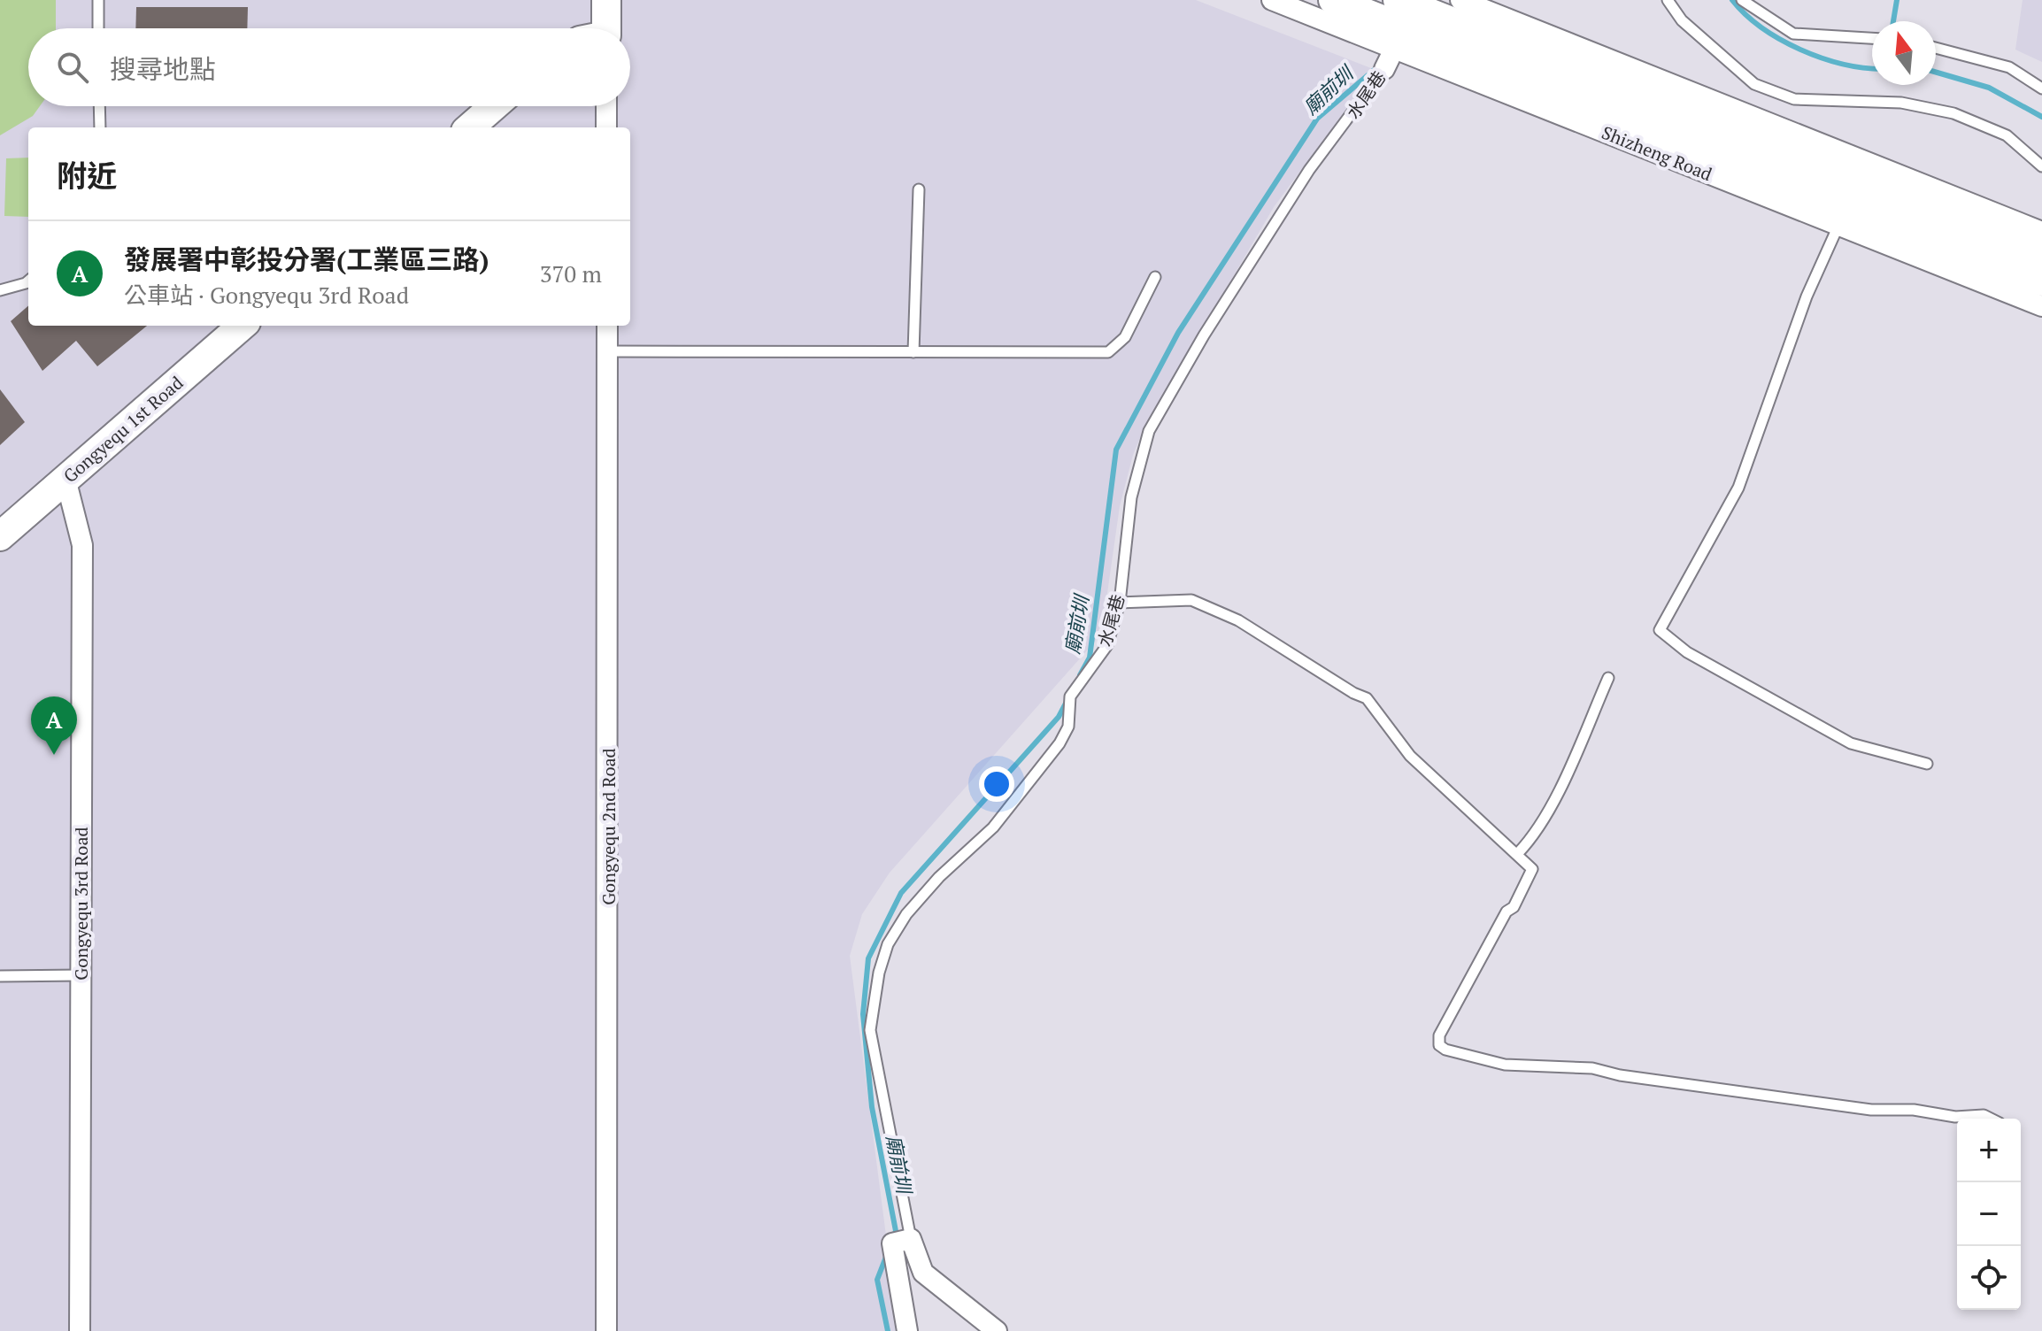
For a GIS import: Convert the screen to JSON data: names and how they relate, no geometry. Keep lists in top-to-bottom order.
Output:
{
  "streets": {
    "street": [
      "水尾巷",
      "Shizheng Road",
      "Gongyequ 1st Road",
      "Gongyequ 2nd Road",
      "Gongyequ 3rd Road"
    ]
  },
  "crossings": [
    ["水尾巷", "Shizheng Road"],
    ["Gongyequ 1st Road", "Gongyequ 3rd Road"]
  ],
  "water": ["廟前圳"],
  "north": "top",
  "page": {
    "search": "搜尋地點",
    "heading": "附近",
    "list": [
      {
        "mark": "A",
        "name": "發展署中彰投分署(工業區三路)",
        "note": "公車站 · Gongyequ 3rd Road",
        "value": "370 m"
      }
    ],
    "pins": "A",
    "map_buttons": ["+", "−"]
  }
}
